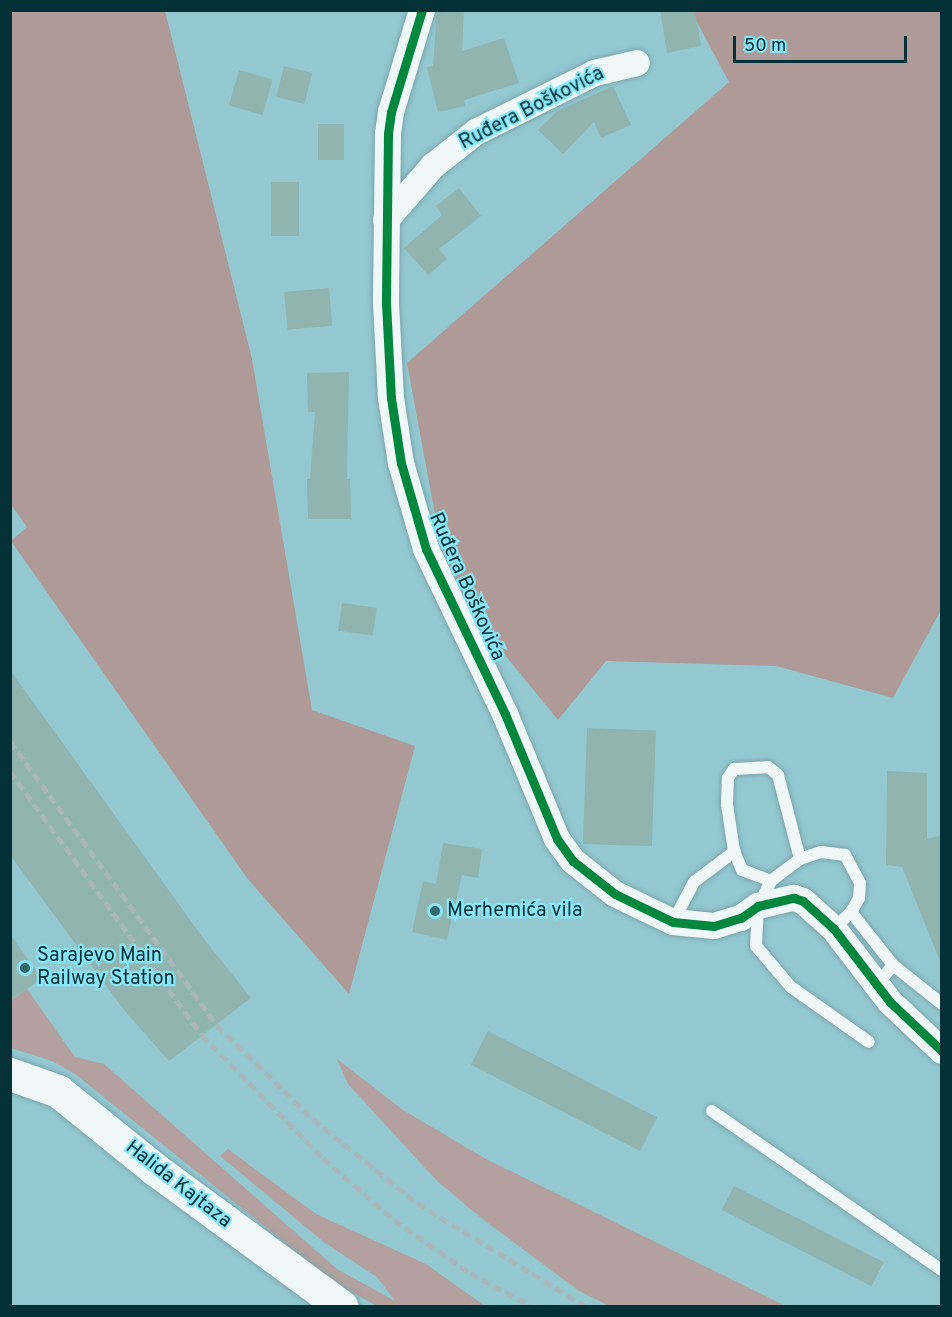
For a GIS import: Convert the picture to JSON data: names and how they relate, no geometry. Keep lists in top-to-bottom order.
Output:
{
  "streets": {
    "main road": ["Halida Kajtaza"],
    "street": ["Ruđera Boškovića"]
  },
  "places": ["Merhemića vila", "Sarajevo Main Railway Station"],
  "scale_bar": "50 m"
}
